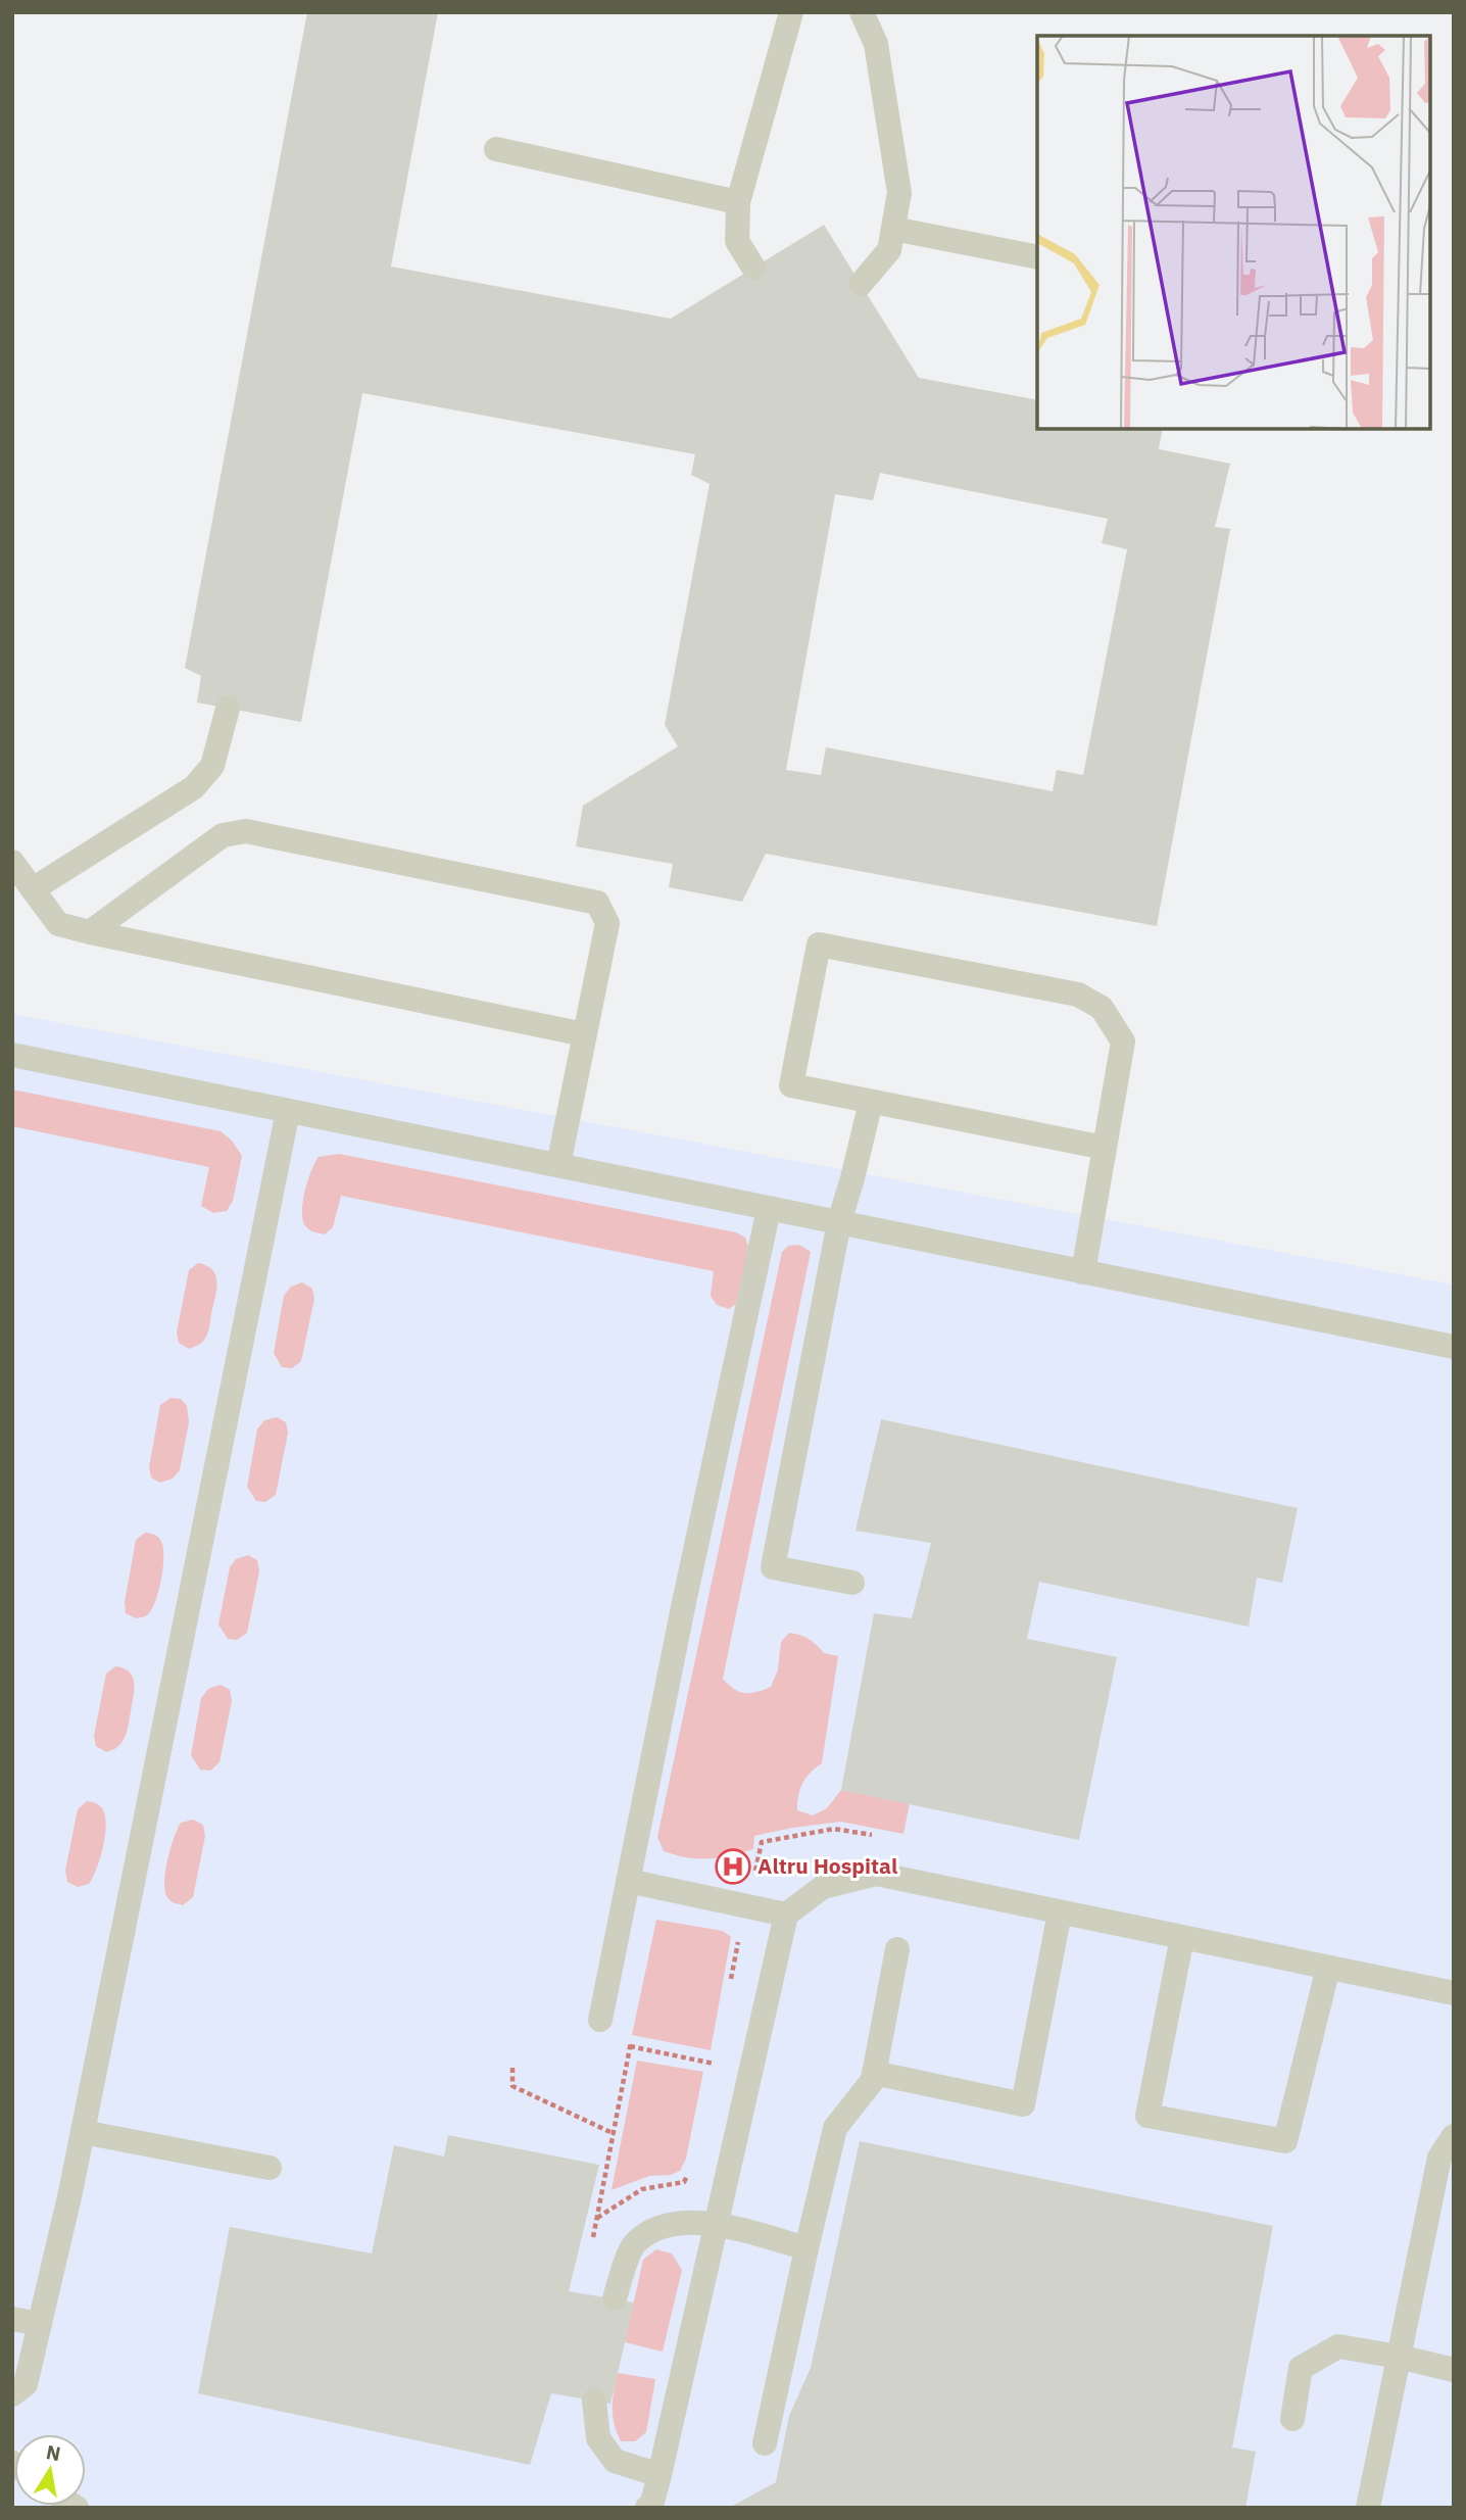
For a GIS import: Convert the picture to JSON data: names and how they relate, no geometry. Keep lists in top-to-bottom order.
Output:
{
  "places": {
    "hospital": ["Altru Hospital"]
  },
  "north": "top"
}
